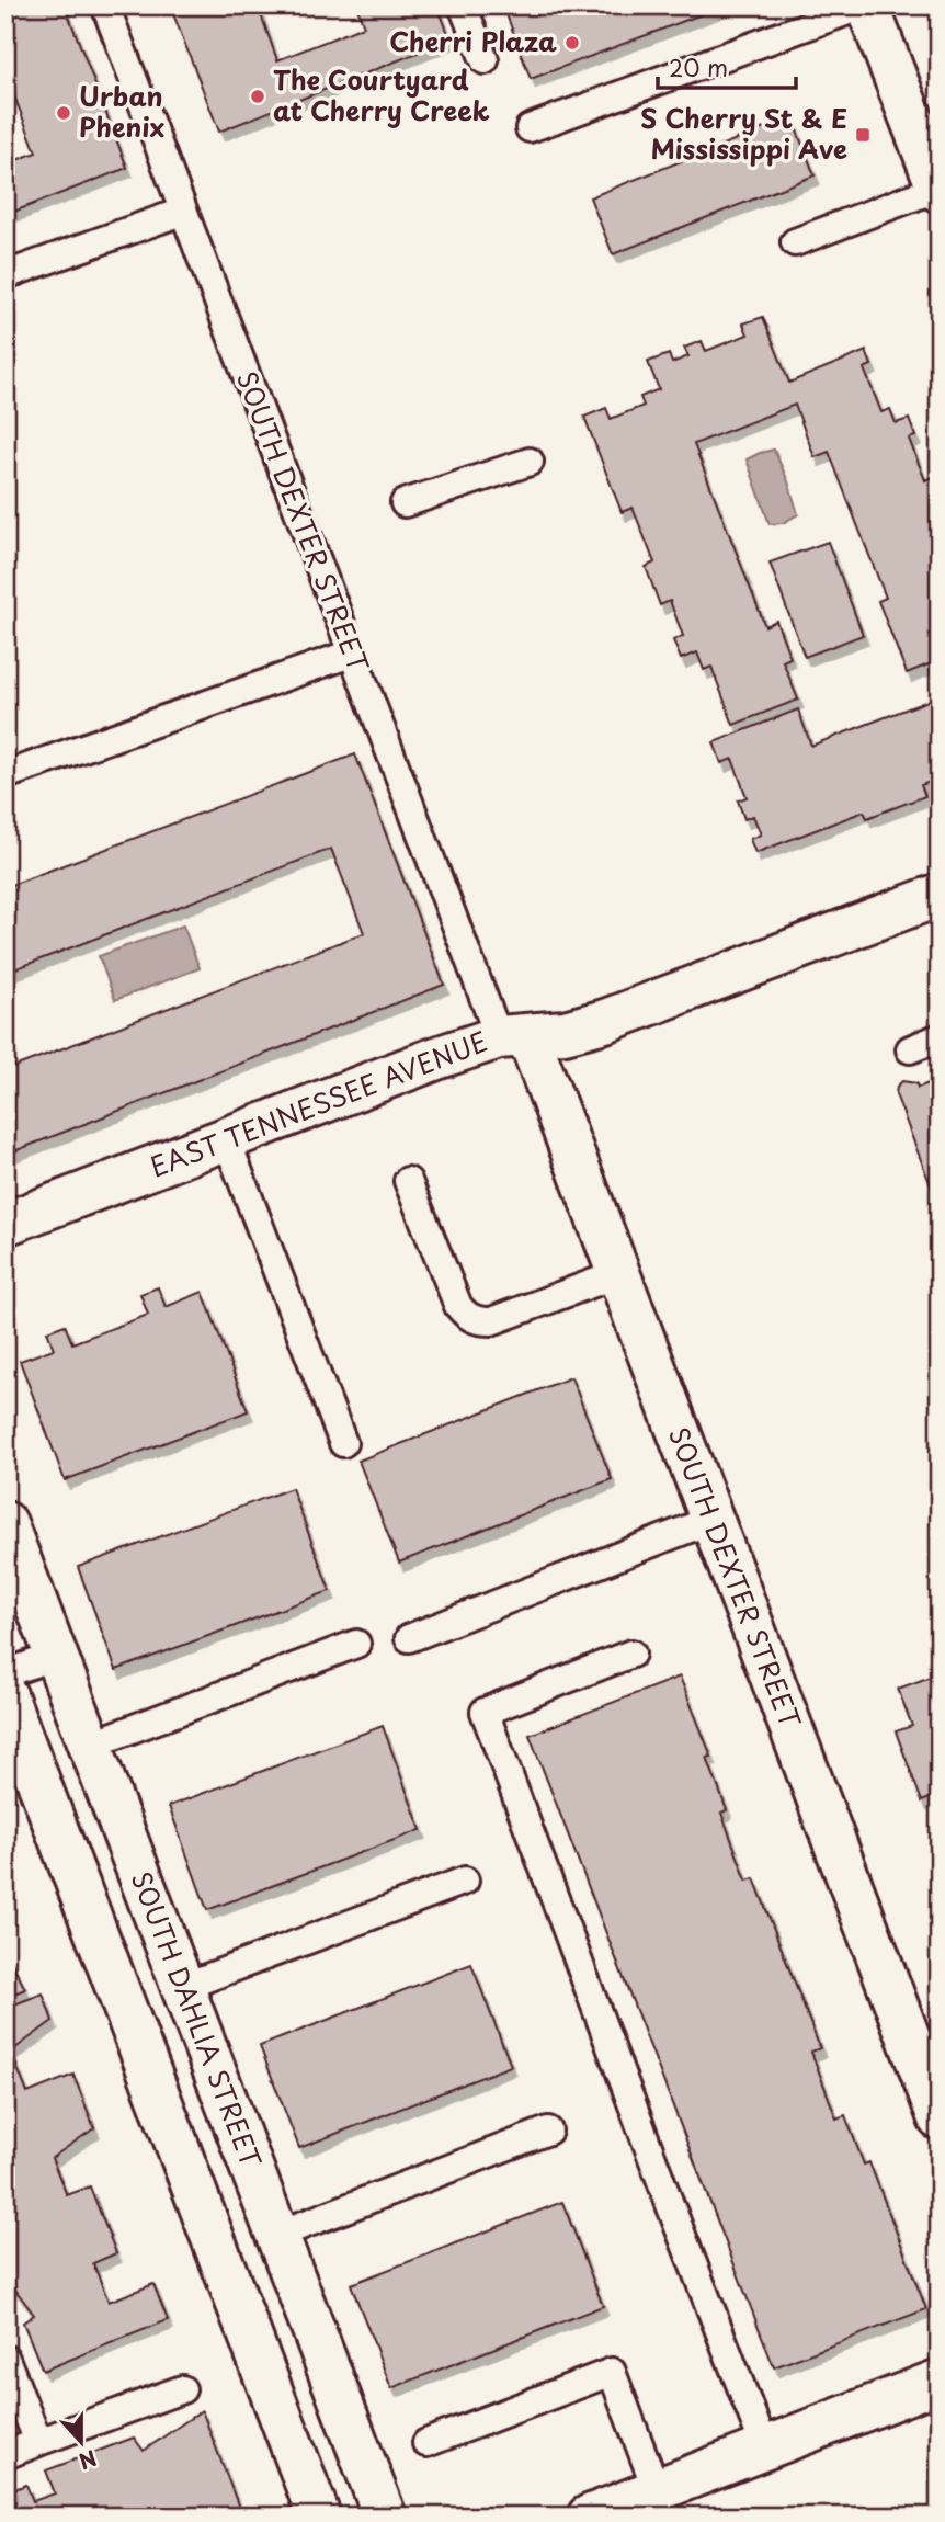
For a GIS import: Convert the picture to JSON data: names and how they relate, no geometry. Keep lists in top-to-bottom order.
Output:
{
  "streets": {
    "street": ["SOUTH DEXTER STREET", "EAST TENNESSEE AVENUE", "SOUTH DAHLIA STREET"]
  },
  "crossings": [
    ["SOUTH DEXTER STREET", "EAST TENNESSEE AVENUE"]
  ],
  "places": {
    "other": ["Cherri Plaza", "The Courtyard at Cherry Creek", "Urban Phenix"],
    "transit": ["S Cherry St & E Mississippi Ave"]
  },
  "scale_bar": "20 m",
  "north": "bottom"
}
